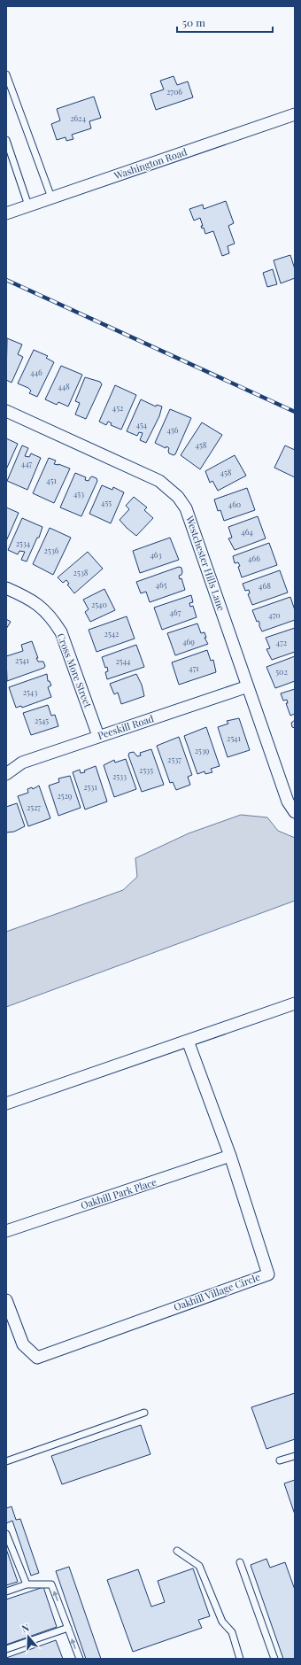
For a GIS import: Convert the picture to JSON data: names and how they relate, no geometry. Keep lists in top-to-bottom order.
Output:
{
  "streets": {
    "street": [
      "Washington Road",
      "Westchester Hills Lane",
      "Cross More Street",
      "Peeskill Road",
      "Oakhill Park Place",
      "Oakhill Village Circle"
    ]
  },
  "crossings": [
    ["Westchester Hills Lane", "Peeskill Road"],
    ["Cross More Street", "Peeskill Road"],
    ["Oakhill Park Place", "Oakhill Village Circle"]
  ],
  "house_numbers": [
    "2706",
    "2624",
    "446",
    "448",
    "452",
    "454",
    "456",
    "458",
    "447",
    "458",
    "451",
    "453",
    "455",
    "460",
    "464",
    "2534",
    "2536",
    "463",
    "466",
    "2538",
    "465",
    "468",
    "2540",
    "467",
    "470",
    "2542",
    "469",
    "472",
    "2541",
    "2544",
    "471",
    "502",
    "2543",
    "2545",
    "2541",
    "2539",
    "2537",
    "2535",
    "2533",
    "2531",
    "2529",
    "2527"
  ],
  "scale_bar": "50 m",
  "north": "top"
}
